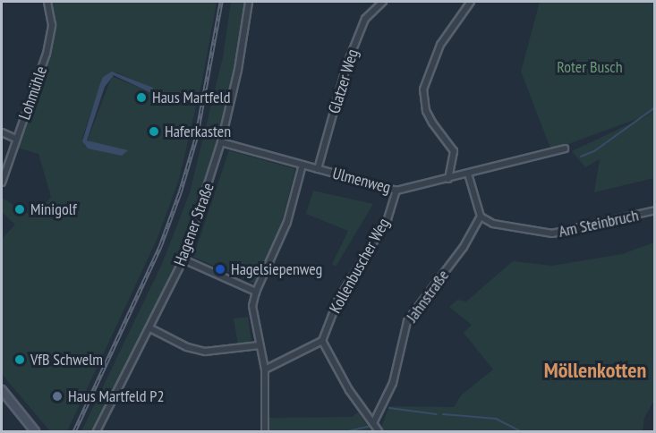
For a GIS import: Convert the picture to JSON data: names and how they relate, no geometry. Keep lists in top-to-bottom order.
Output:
{
  "streets": {
    "street": [
      "Glatzer Weg",
      "Lohmühle",
      "Ulmenweg",
      "Am Steinbruch",
      "Hagener Straße",
      "Kollenbuscher Weg",
      "Jahnstraße"
    ]
  },
  "crossings": [
    ["Glatzer Weg", "Ulmenweg"],
    ["Ulmenweg", "Hagener Straße"],
    ["Ulmenweg", "Kollenbuscher Weg"],
    ["Am Steinbruch", "Jahnstraße"]
  ],
  "districts": ["Möllenkotten"],
  "parks": ["Roter Busch"],
  "places": [
    "Haus Martfeld",
    "Haferkasten",
    "Minigolf",
    "Hagelsiepenweg",
    "VfB Schwelm",
    "Haus Martfeld P2"
  ]
}
